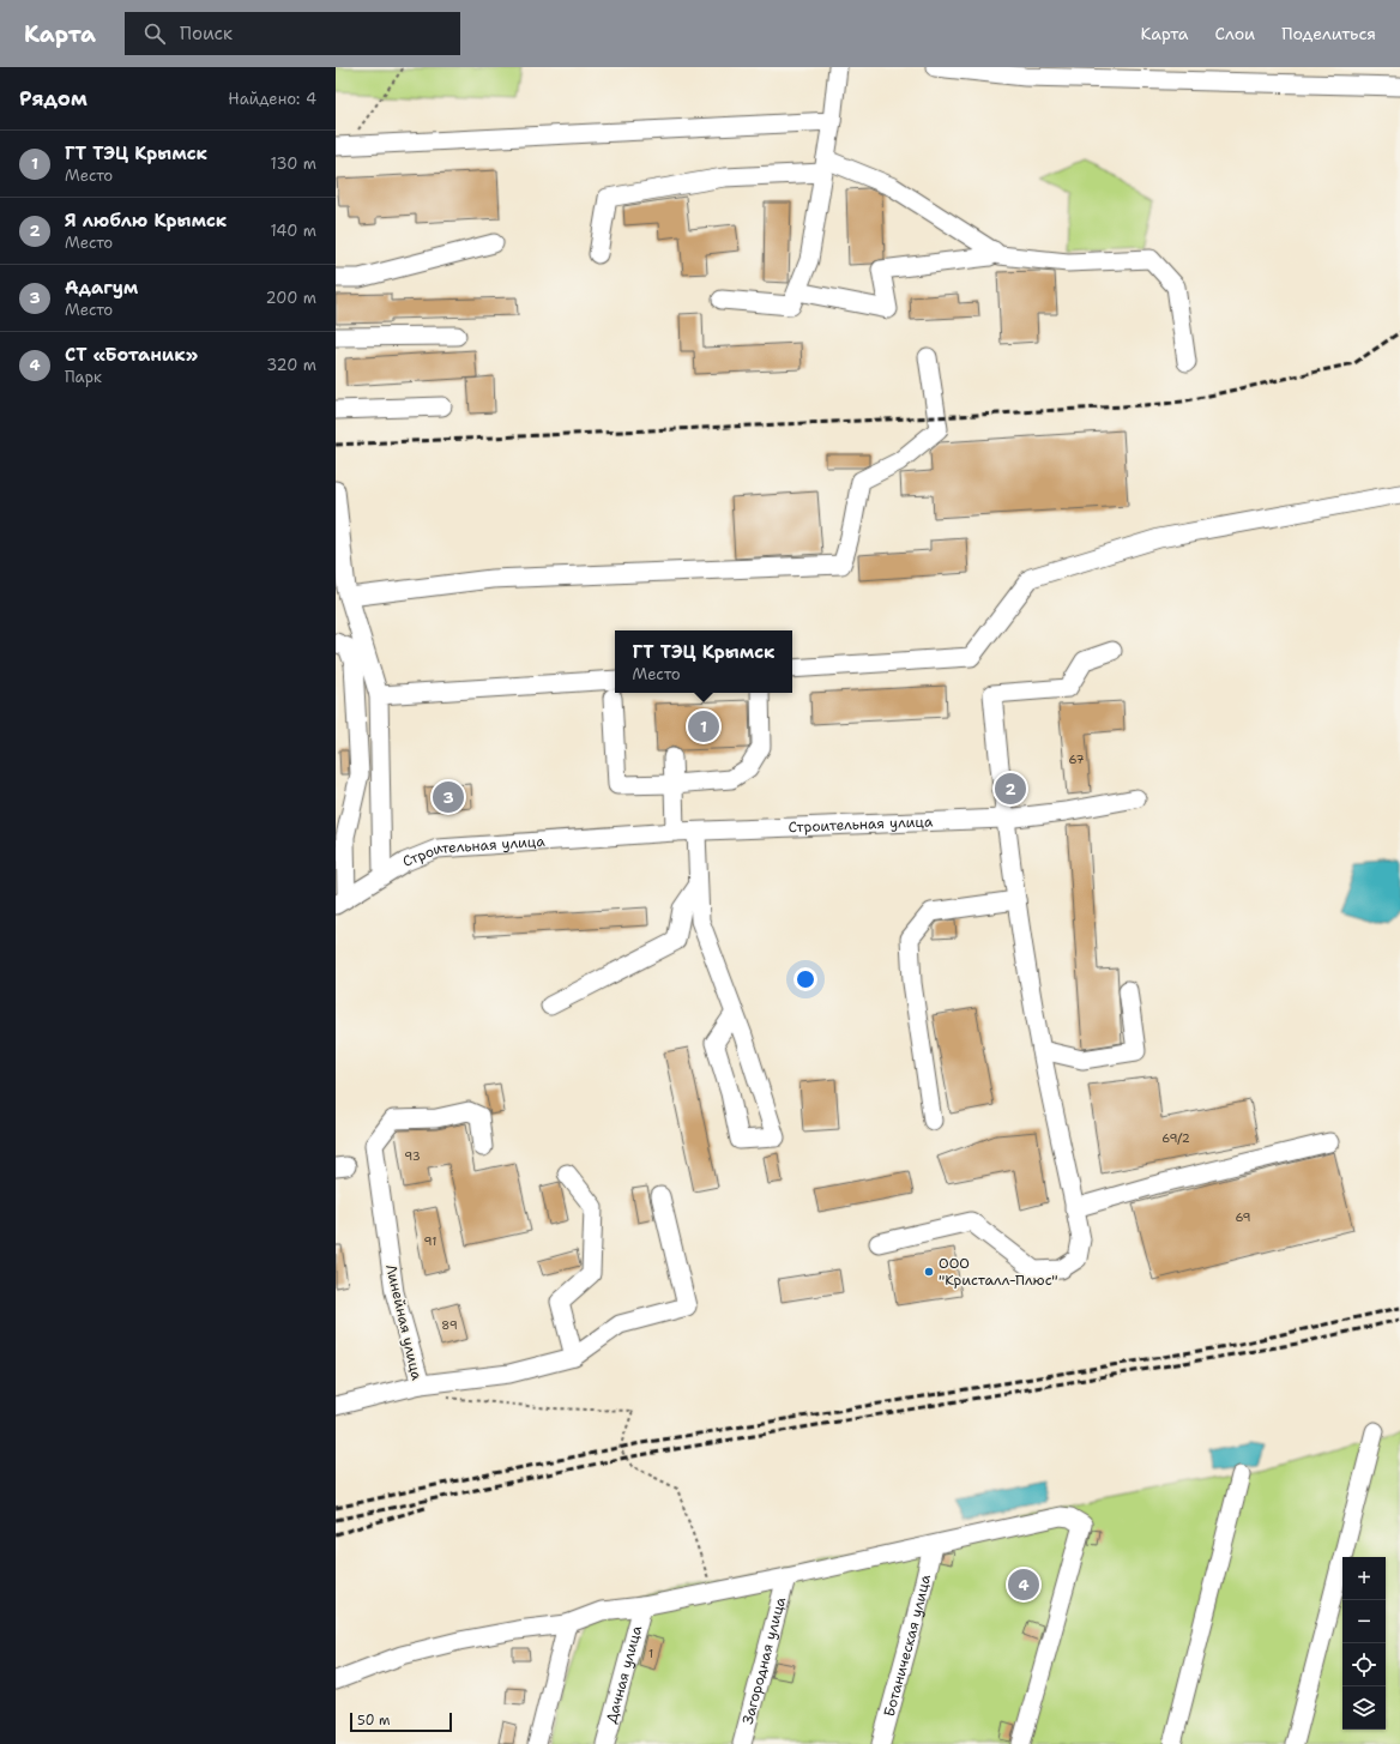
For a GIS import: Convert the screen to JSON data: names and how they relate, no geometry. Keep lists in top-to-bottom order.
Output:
{
  "streets": {
    "street": [
      "Строительная улица",
      "Линейная улица",
      "Ботаническая улица",
      "Загородная улица",
      "Дачная улица"
    ]
  },
  "places": ["ООО \"Кристалл-Плюс\""],
  "house_numbers": [
    "67",
    "69/2",
    "93",
    "69",
    "91",
    "89",
    "1"
  ],
  "scale_bar": "50 m",
  "page": {
    "header": "Карта",
    "search": "Поиск",
    "nav": ["Карта", "Слои", "Поделиться"],
    "heading": ["Рядом", "Найдено: 4"],
    "list": [
      {
        "mark": "1",
        "name": "ГТ ТЭЦ Крымск",
        "note": "Место",
        "value": "130 m"
      },
      {
        "mark": "2",
        "name": "Я люблю Крымск",
        "note": "Место",
        "value": "140 m"
      },
      {
        "mark": "3",
        "name": "Адагум",
        "note": "Место",
        "value": "200 m"
      },
      {
        "mark": "4",
        "name": "СТ «Ботаник»",
        "note": "Парк",
        "value": "320 m"
      }
    ],
    "popup": ["ГТ ТЭЦ Крымск", "Место"],
    "pins": [
      "1",
      "2",
      "3",
      "4"
    ],
    "map_buttons": ["+", "−"],
    "scale": "50 m"
  }
}
